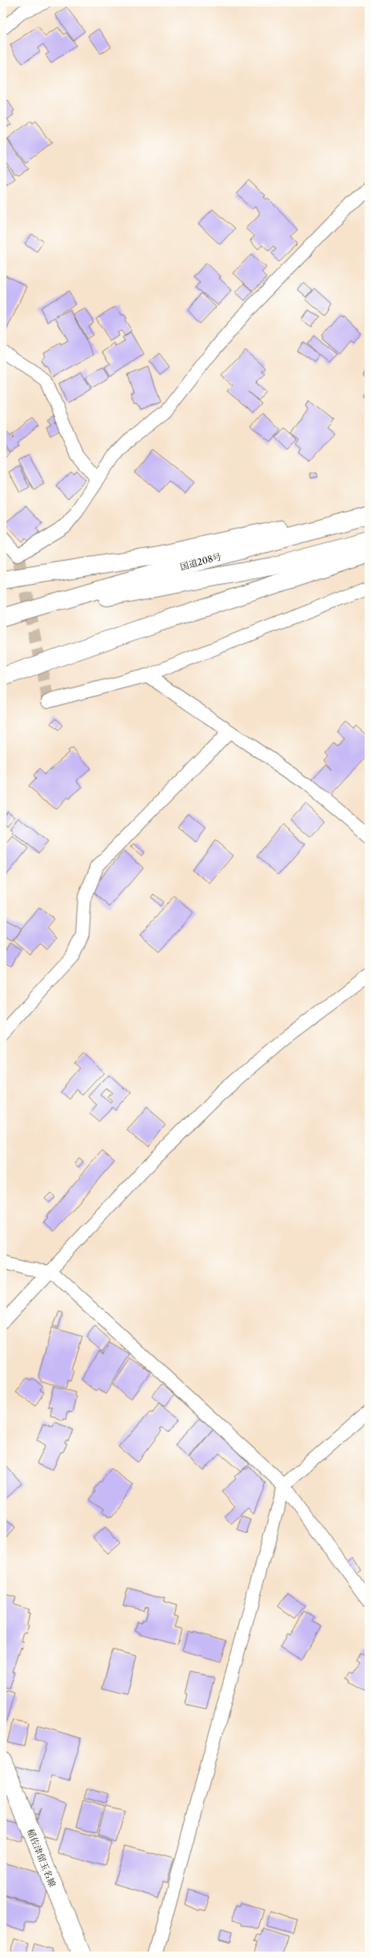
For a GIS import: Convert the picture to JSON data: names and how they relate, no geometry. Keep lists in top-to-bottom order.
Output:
{
  "streets": {
    "main road": ["国道208号", "稲佐津留玉名線"]
  }
}
